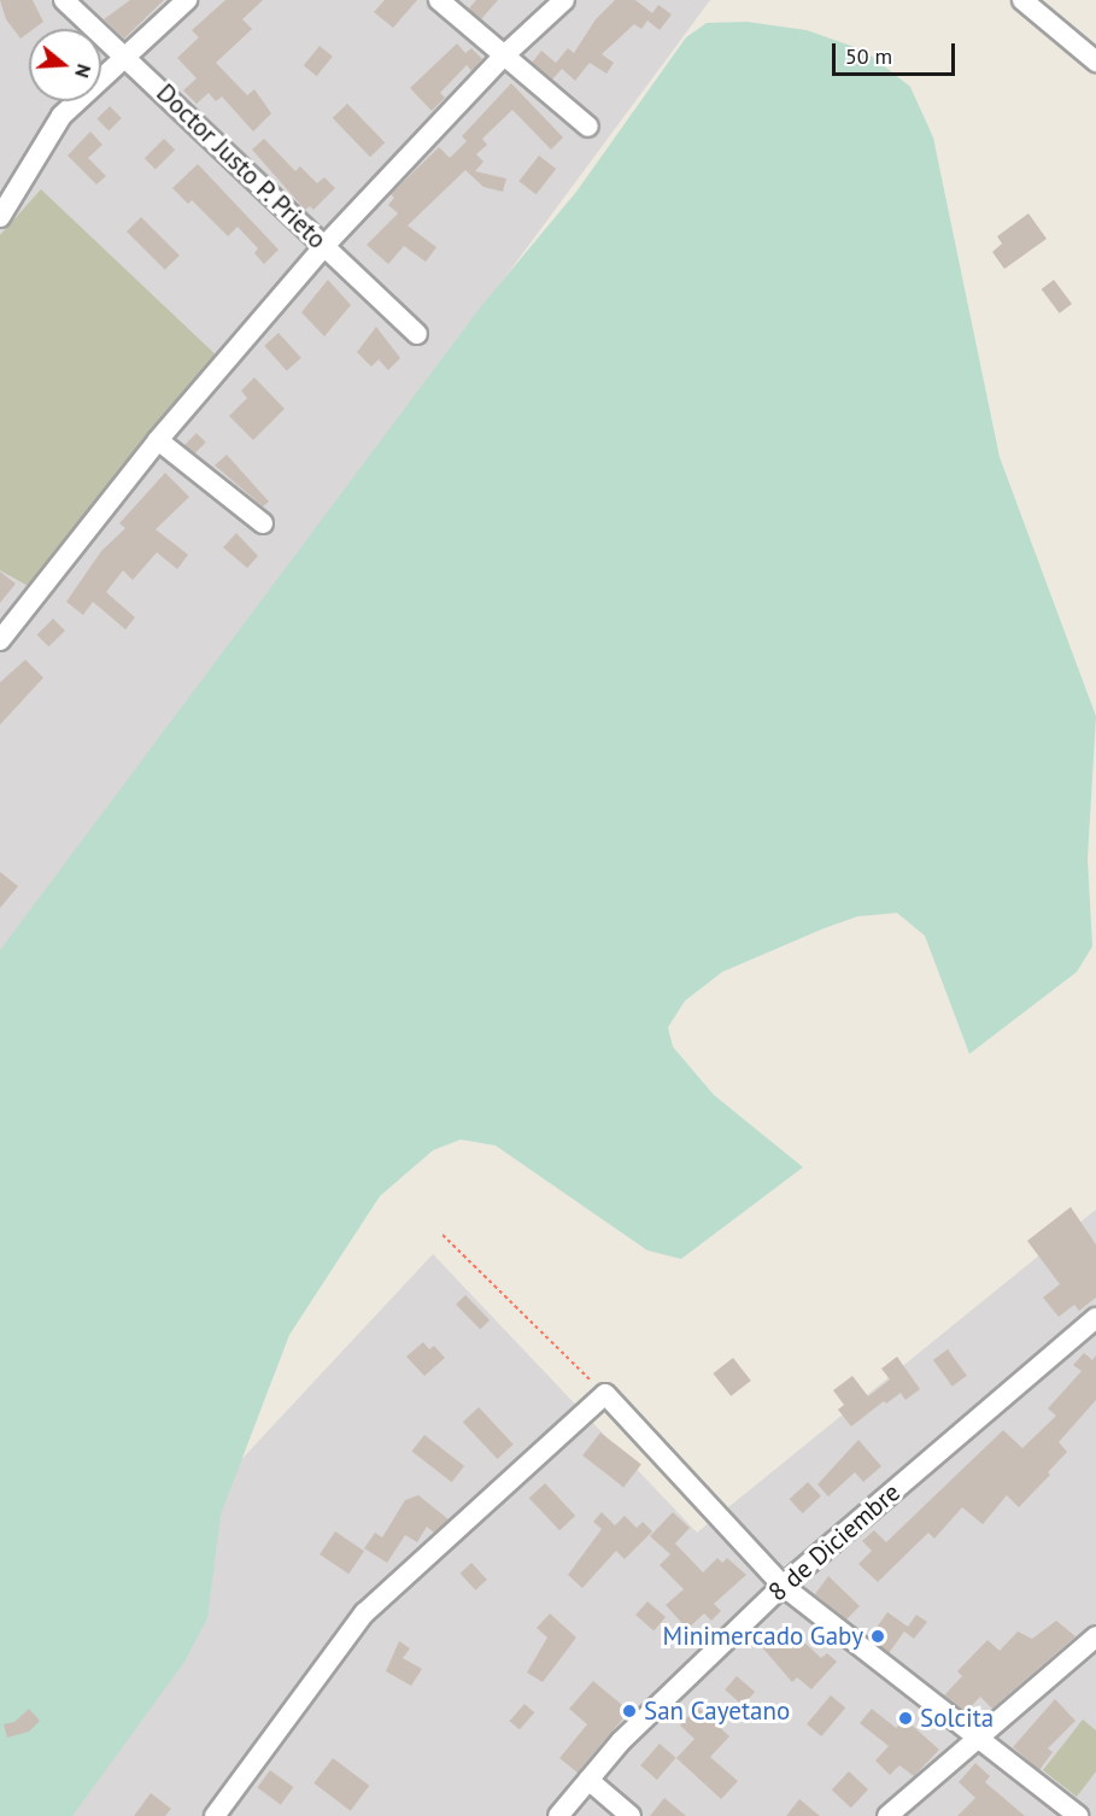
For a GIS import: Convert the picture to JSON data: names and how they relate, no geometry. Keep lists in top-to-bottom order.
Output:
{
  "streets": {
    "street": ["Doctor Justo P. Prieto", "8 de Diciembre"]
  },
  "places": ["Minimercado Gaby", "San Cayetano", "Solcita"],
  "scale_bar": "50 m",
  "north": "right"
}
